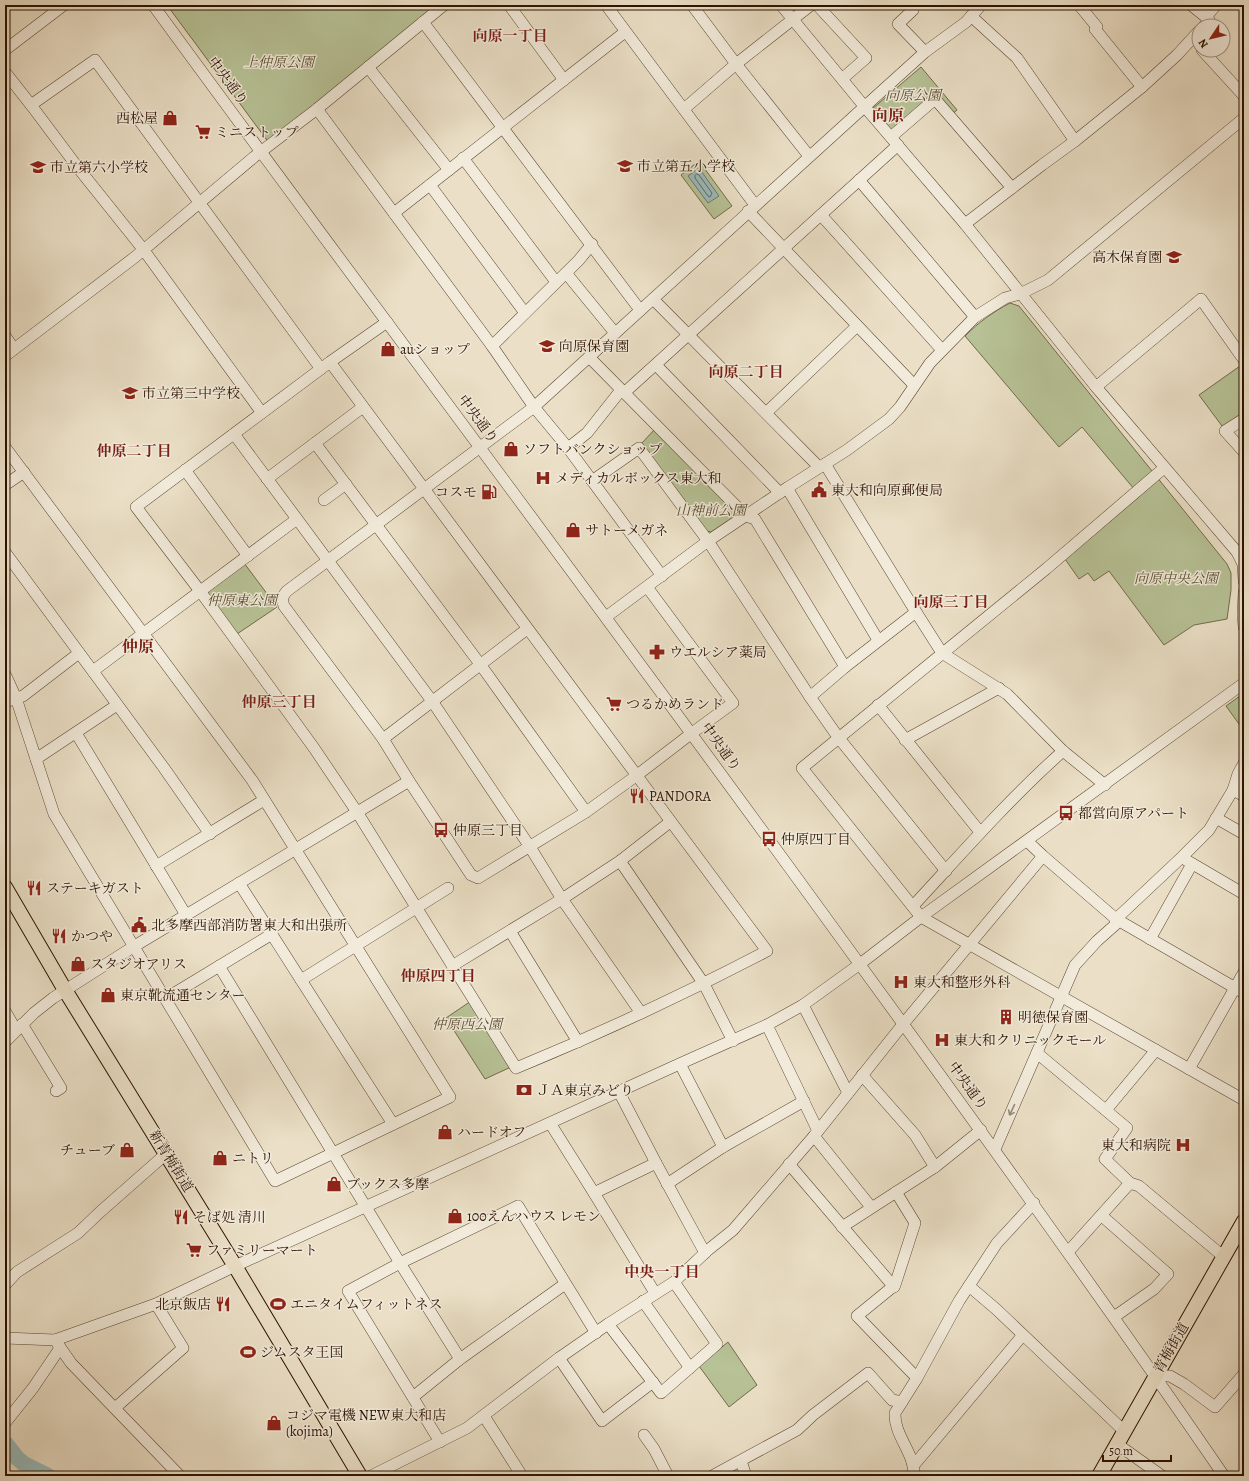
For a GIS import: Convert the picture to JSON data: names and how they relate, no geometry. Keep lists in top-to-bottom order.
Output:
{
  "streets": {
    "main road": ["新青梅街道", "青梅街道"],
    "street": ["中央通り"]
  },
  "crossings": [
    ["中央通り", "青梅街道"]
  ],
  "districts": [
    "向原一丁目",
    "向原",
    "向原二丁目",
    "仲原二丁目",
    "向原三丁目",
    "仲原",
    "仲原三丁目",
    "仲原四丁目",
    "中央一丁目"
  ],
  "parks": [
    "上仲原公園",
    "向原公園",
    "山神前公園",
    "向原中央公園",
    "仲原東公園",
    "仲原西公園"
  ],
  "places": {
    "shop": [
      "西松屋",
      "auショップ",
      "ソフトバンクショップ",
      "サトーメガネ",
      "スタジオアリス",
      "東京靴流通センター",
      "ハードオフ",
      "チューブ",
      "ニトリ",
      "ブックス多摩",
      "100えんハウス レモン",
      "コジマ電機 NEW東大和店 (kojima)"
    ],
    "supermarket": ["ミニストップ", "つるかめランド", "ファミリーマート"],
    "school or university": [
      "市立第五小学校",
      "市立第六小学校",
      "高木保育園",
      "向原保育園",
      "市立第三中学校"
    ],
    "hospital": [
      "メディカルボックス東大和",
      "東大和整形外科",
      "東大和クリニックモール",
      "東大和病院"
    ],
    "public building": ["東大和向原郵便局", "北多摩西部消防署東大和出張所"],
    "fuel station": ["コスモ"],
    "pharmacy": ["ウエルシア薬局"],
    "restaurant": [
      "PANDORA",
      "ステーキガスト",
      "かつや",
      "そば処 清川",
      "北京飯店"
    ],
    "bus stop": ["都営向原アパート", "仲原三丁目", "仲原四丁目"],
    "building": ["明徳保育園"],
    "bank": ["ＪＡ東京みどり"],
    "sports": ["エニタイムフィットネス", "ジムスタ王国"]
  },
  "scale_bar": "50 m",
  "north": "bottom left"
}
